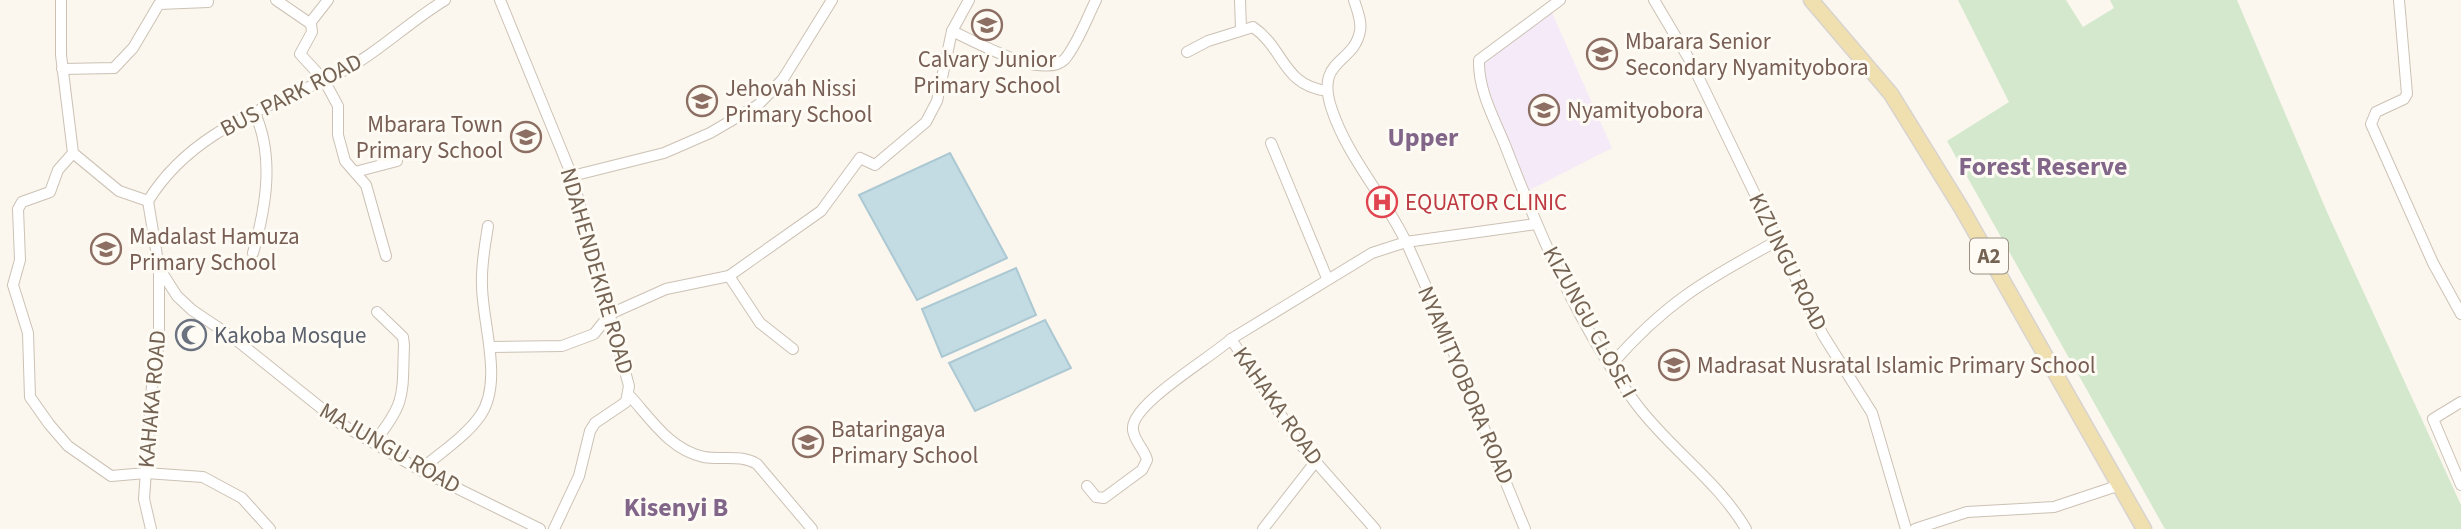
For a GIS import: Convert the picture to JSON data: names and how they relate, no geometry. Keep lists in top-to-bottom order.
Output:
{
  "streets": {
    "main road": ["A2"],
    "street": [
      "BUS PARK ROAD",
      "KIZUNGU ROAD",
      "NDAHENDEKIRE ROAD",
      "KIZUNGU CLOSE I",
      "NYAMITYOBORA ROAD",
      "KAHAKA ROAD",
      "MAJUNGU ROAD"
    ]
  },
  "crossings": [
    ["KIZUNGU CLOSE I", "KAHAKA ROAD"],
    ["NYAMITYOBORA ROAD", "KAHAKA ROAD"],
    ["KAHAKA ROAD", "MAJUNGU ROAD"]
  ],
  "districts": ["Upper", "Forest Reserve", "Kisenyi B"],
  "places": {
    "school or university": [
      "Calvary Junior Primary School",
      "Mbarara Senior Secondary Nyamityobora",
      "Jehovah Nissi Primary School",
      "Nyamityobora",
      "Mbarara Town Primary School",
      "Madalast Hamuza Primary School",
      "Madrasat Nusratal Islamic Primary School",
      "Bataringaya Primary School"
    ],
    "hospital": ["EQUATOR CLINIC"],
    "mosque": ["Kakoba Mosque"]
  }
}
